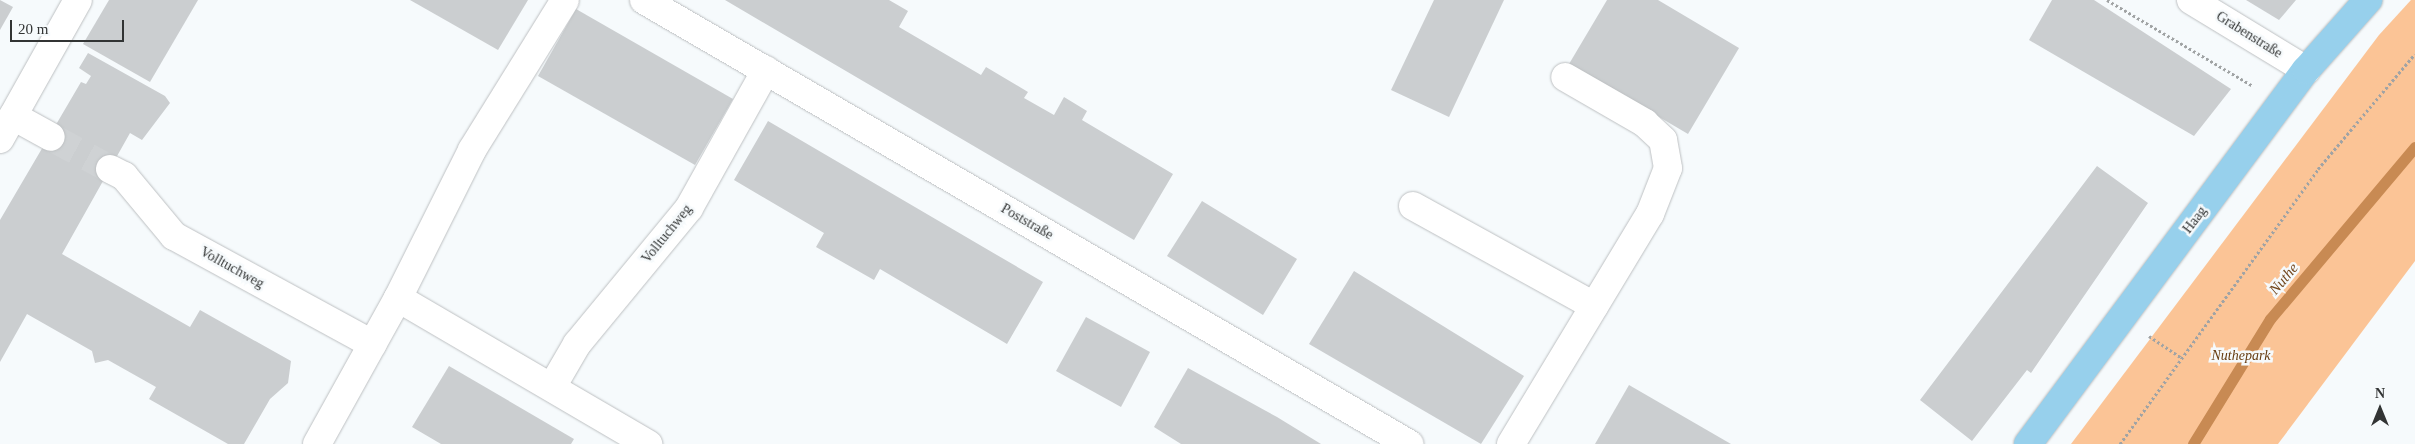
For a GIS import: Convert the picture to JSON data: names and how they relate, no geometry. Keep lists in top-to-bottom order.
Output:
{
  "streets": {
    "main road": ["Haag"],
    "street": ["Grabenstraße", "Poststraße", "Volltuchweg"]
  },
  "crossings": [
    ["Grabenstraße", "Haag"],
    ["Poststraße", "Volltuchweg"]
  ],
  "water": ["Nuthe"],
  "parks": ["Nuthepark"],
  "scale_bar": "20 m",
  "north": "top"
}
